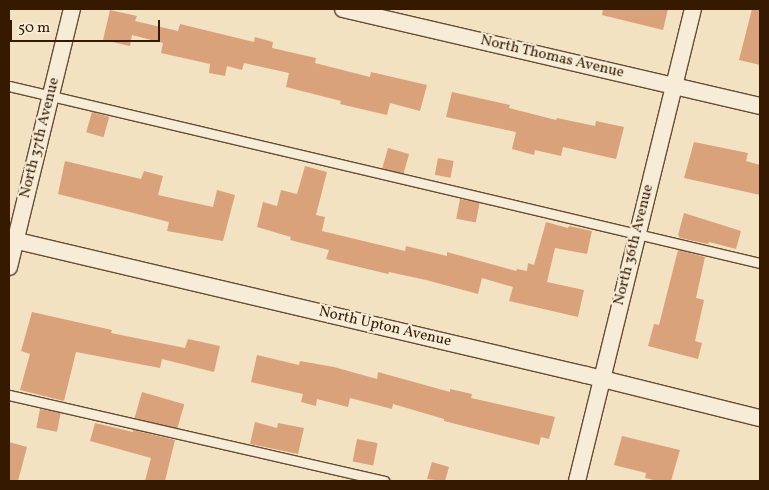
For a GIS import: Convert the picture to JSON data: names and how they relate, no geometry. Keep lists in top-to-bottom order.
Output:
{
  "streets": {
    "street": [
      "North Thomas Avenue",
      "North 37th Avenue",
      "North 36th Avenue",
      "North Upton Avenue"
    ]
  },
  "crossings": [
    ["North Thomas Avenue", "North 36th Avenue"],
    ["North 37th Avenue", "North Upton Avenue"],
    ["North 36th Avenue", "North Upton Avenue"]
  ],
  "scale_bar": "50 m"
}
